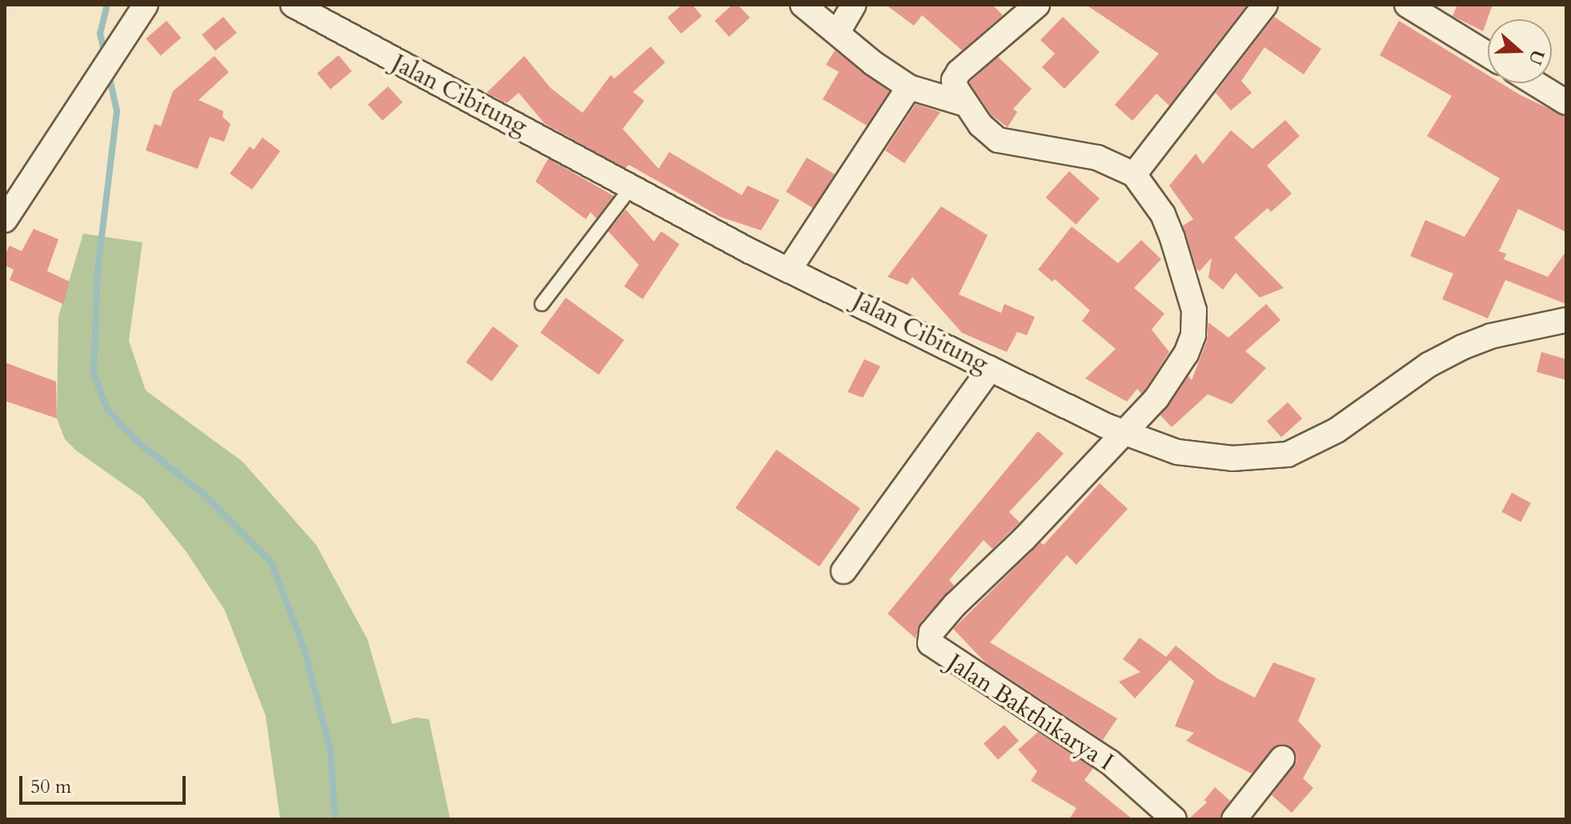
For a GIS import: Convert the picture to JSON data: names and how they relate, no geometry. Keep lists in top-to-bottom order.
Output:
{
  "streets": {
    "street": ["Jalan Cibitung", "Jalan Bakthikarya I"]
  },
  "crossings": [
    ["Jalan Cibitung", "Jalan Bakthikarya I"]
  ],
  "scale_bar": "50 m",
  "north": "right"
}
